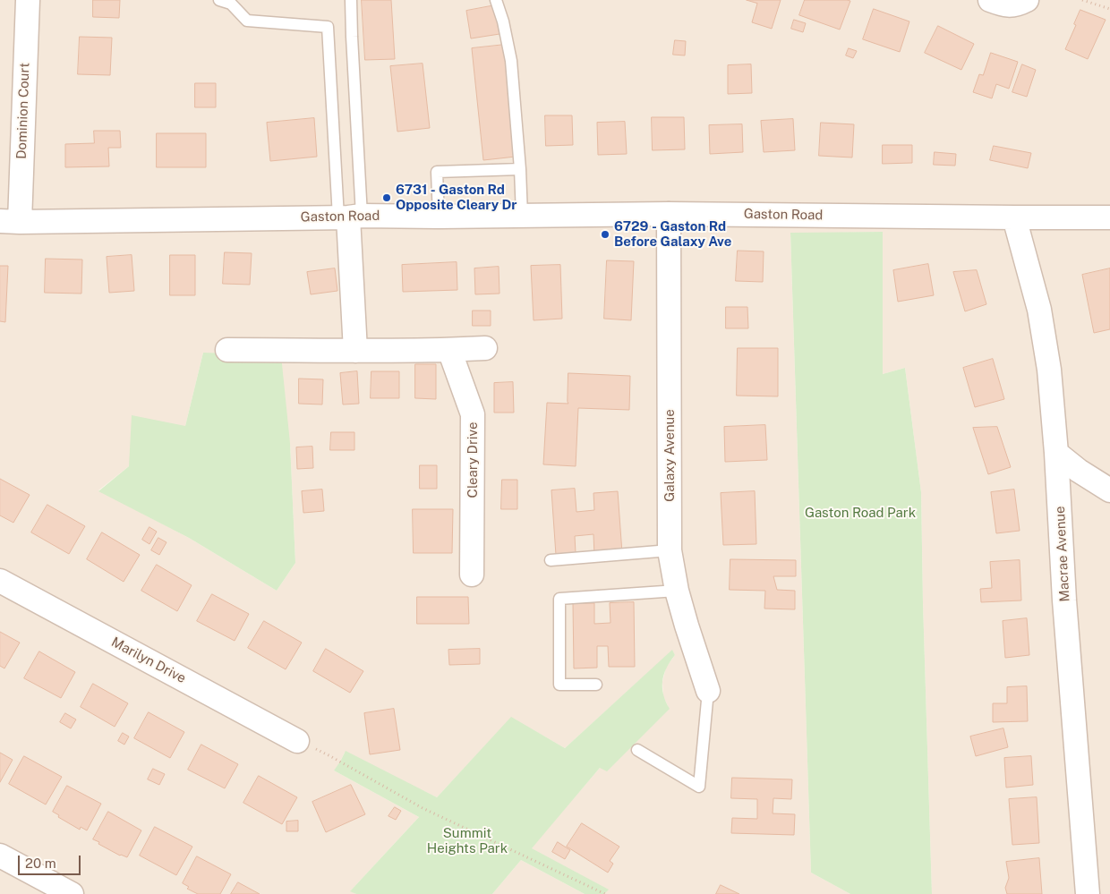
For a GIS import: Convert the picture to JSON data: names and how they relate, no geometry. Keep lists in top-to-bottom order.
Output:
{
  "streets": {
    "street": [
      "Dominion Court",
      "Gaston Road",
      "Galaxy Avenue",
      "Cleary Drive",
      "Macrae Avenue",
      "Marilyn Drive"
    ]
  },
  "crossings": [
    ["Dominion Court", "Gaston Road"],
    ["Gaston Road", "Galaxy Avenue"],
    ["Gaston Road", "Macrae Avenue"]
  ],
  "parks": ["Gaston Road Park", "Summit Heights Park"],
  "places": ["6731 - Gaston Rd Opposite Cleary Dr", "6729 - Gaston Rd Before Galaxy Ave"],
  "scale_bar": "20 m"
}
